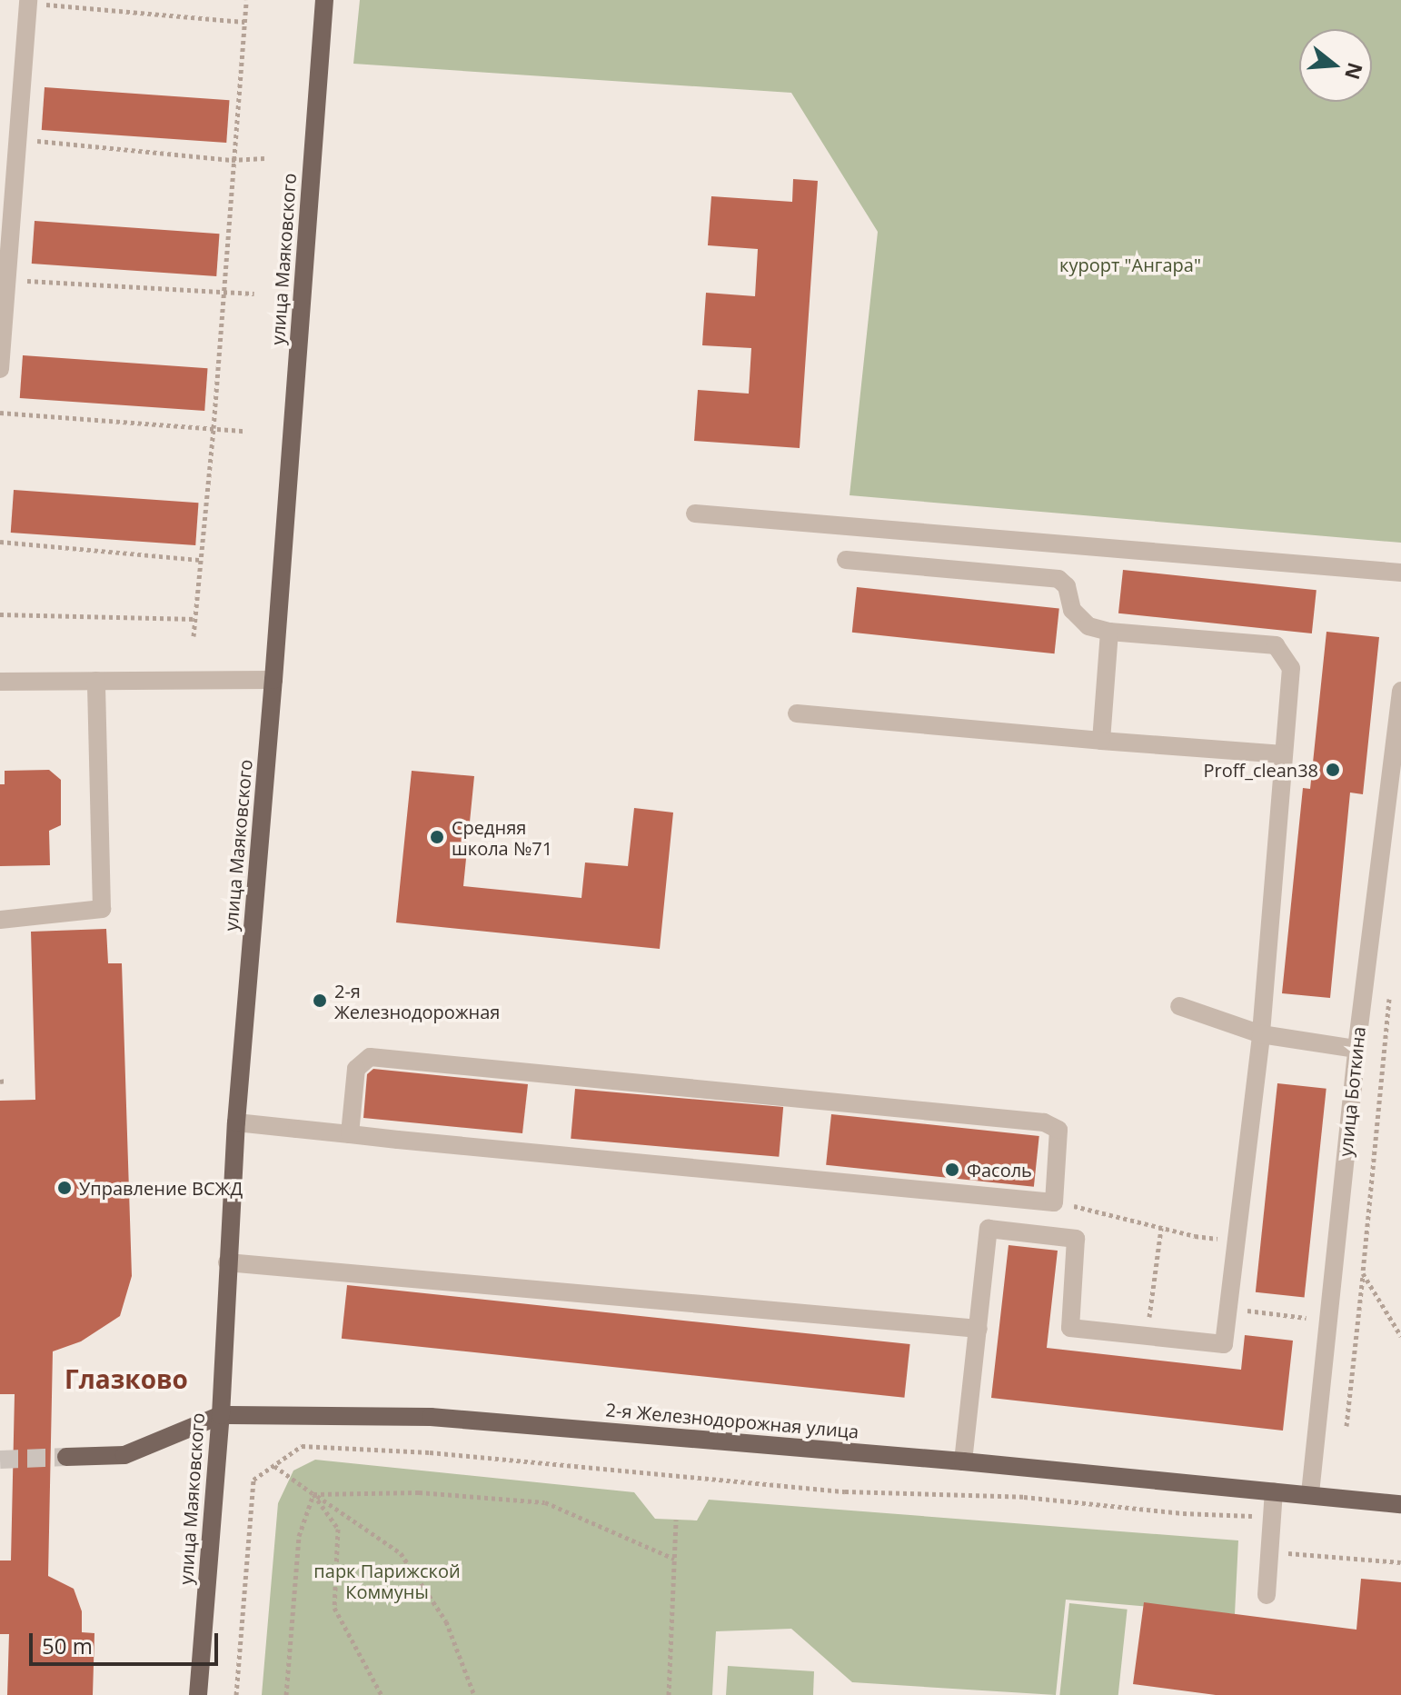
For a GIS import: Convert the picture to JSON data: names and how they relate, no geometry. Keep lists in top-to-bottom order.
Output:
{
  "streets": {
    "main road": ["улица Маяковского", "2-я Железнодорожная улица"],
    "street": ["улица Боткина"]
  },
  "crossings": [
    ["улица Маяковского", "2-я Железнодорожная улица"],
    ["улица Боткина", "2-я Железнодорожная улица"]
  ],
  "districts": ["Глазково"],
  "parks": ["курорт \"Ангара\"", "парк Парижской Коммуны"],
  "places": [
    "Proff_clean38",
    "Средняя школа №71",
    "2-я Железнодорожная",
    "Фасоль",
    "Управление ВСЖД"
  ],
  "scale_bar": "50 m",
  "north": "right"
}
